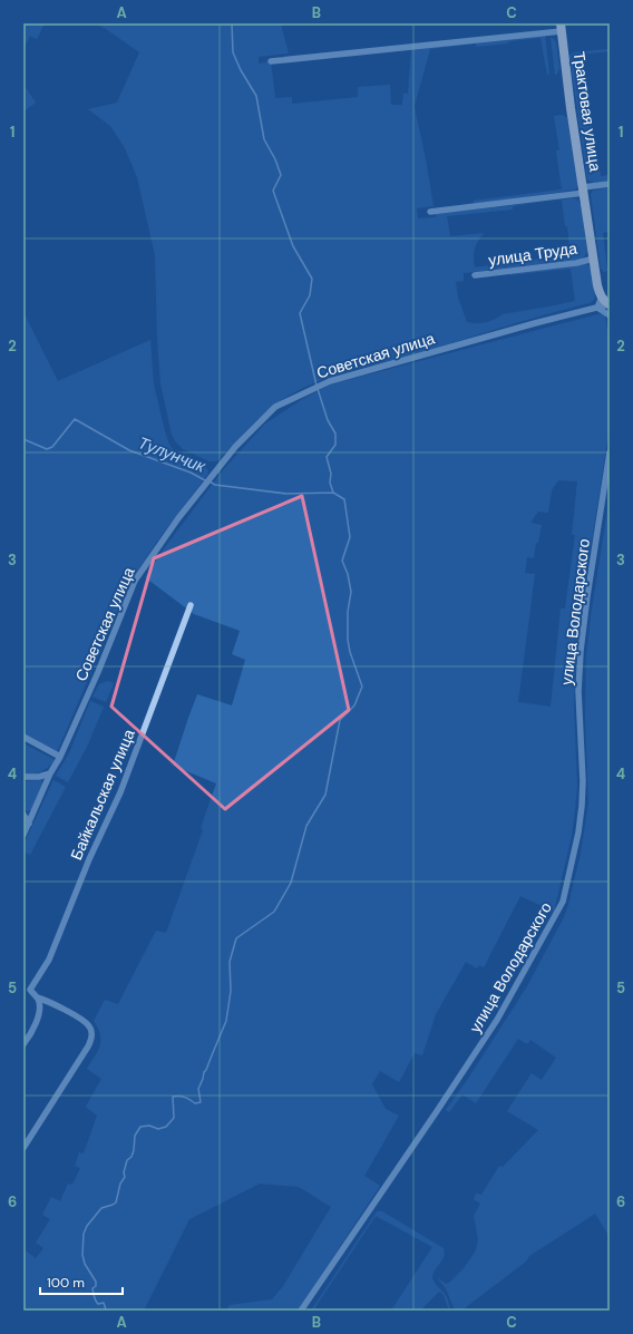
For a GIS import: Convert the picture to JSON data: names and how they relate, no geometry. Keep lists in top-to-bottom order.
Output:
{
  "streets": {
    "highway": ["Трактовая улица"],
    "street": [
      "улица Труда",
      "Советская улица",
      "улица Володарского",
      "Байкальская улица"
    ]
  },
  "crossings": [
    ["Трактовая улица", "улица Труда"],
    ["Трактовая улица", "Советская улица"]
  ],
  "water": ["Тулунчик"],
  "scale_bar": "100 m",
  "grid": {
    "columns": ["A", "B", "C"],
    "rows": [
      "1",
      "2",
      "3",
      "4",
      "5",
      "6"
    ]
  }
}
